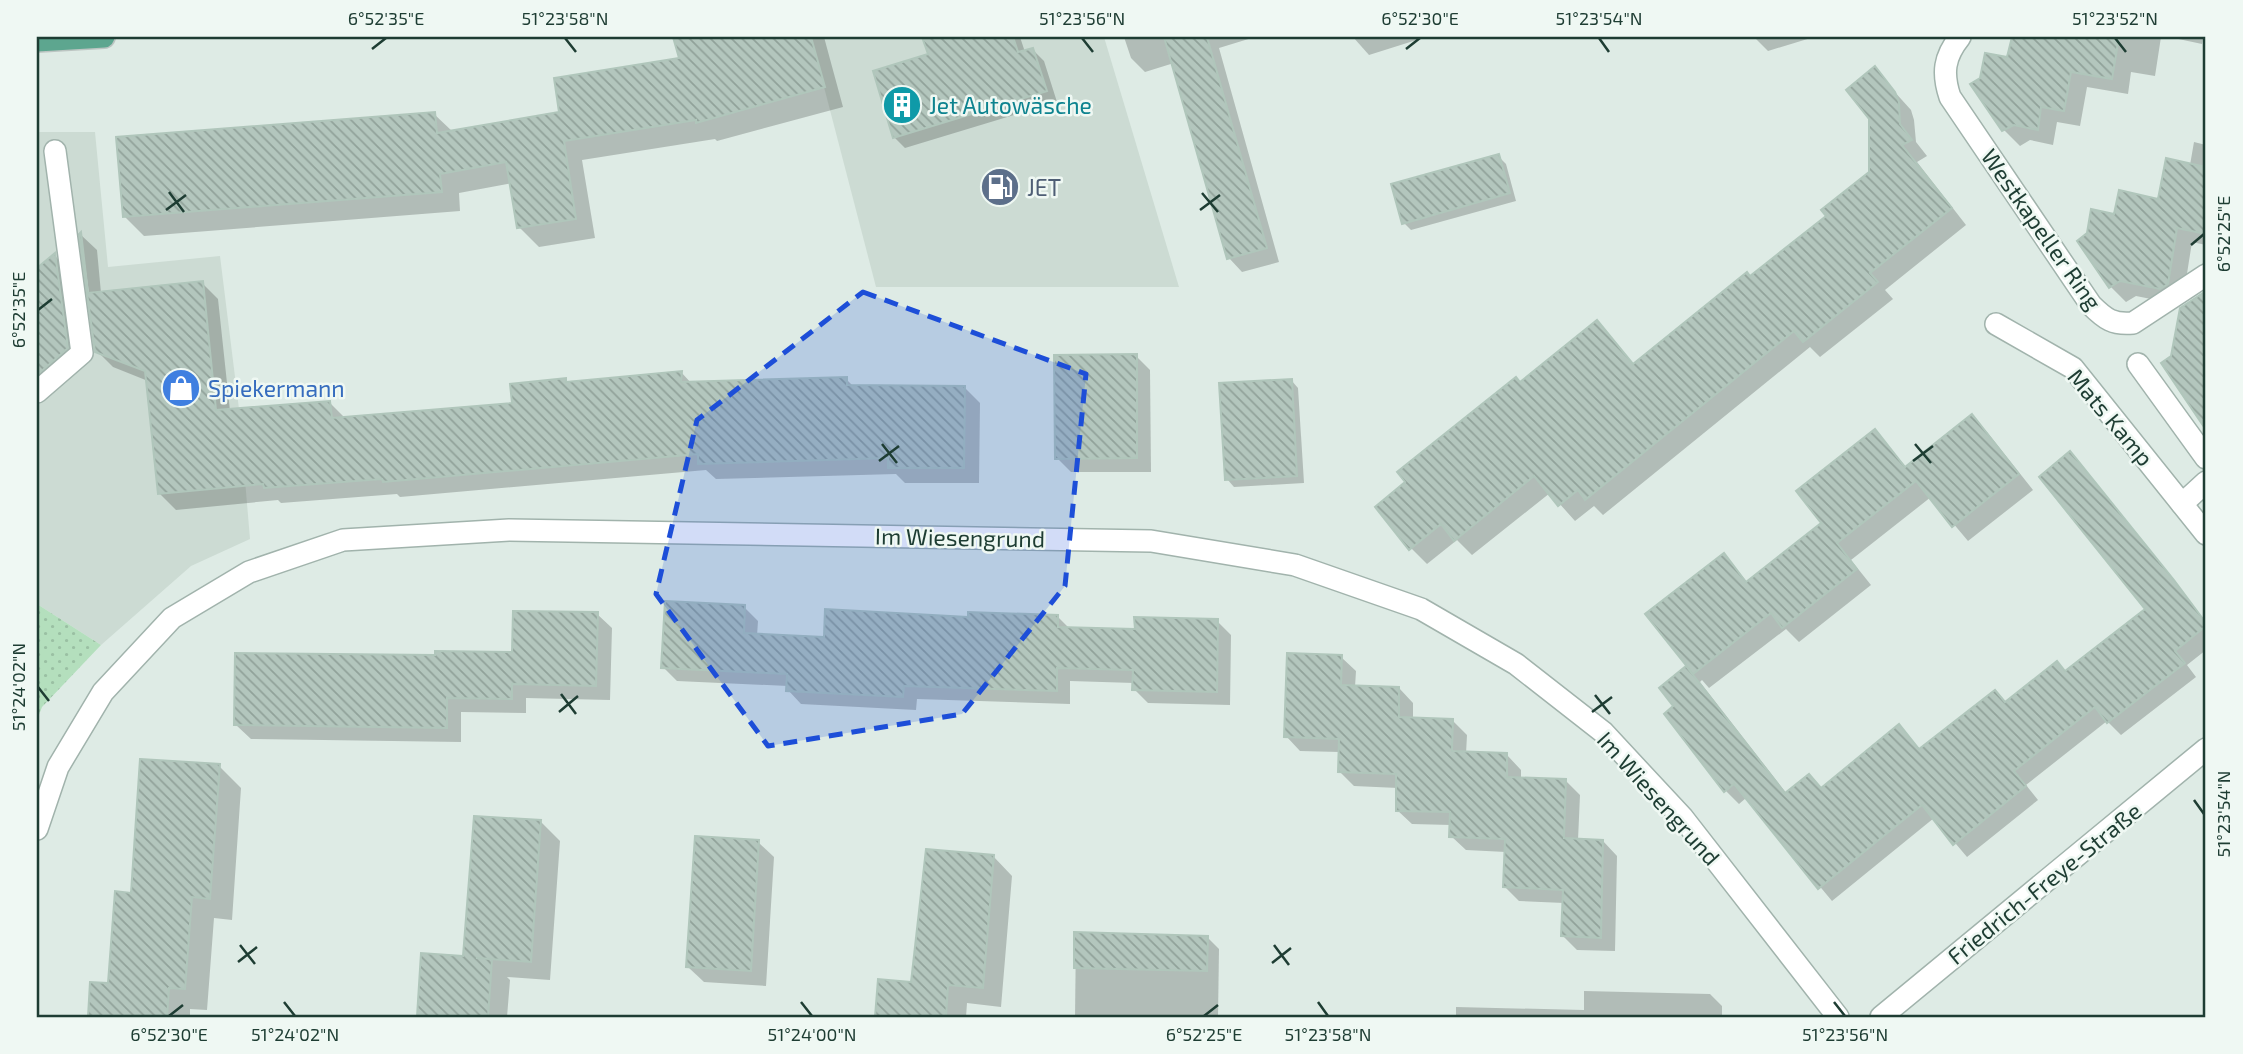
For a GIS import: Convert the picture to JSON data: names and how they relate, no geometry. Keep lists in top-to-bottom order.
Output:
{
  "streets": {
    "street": [
      "Westkapeller Ring",
      "Mats Kamp",
      "Im Wiesengrund",
      "Friedrich-Freye-Straße"
    ]
  },
  "places": {
    "building": ["Jet Autowäsche"],
    "fuel station": ["JET"],
    "shop": ["Spiekermann"]
  },
  "coordinates": [
    "6°52'35\"E",
    "51°23'58\"N",
    "51°23'56\"N",
    "6°52'30\"E",
    "51°23'54\"N",
    "51°23'52\"N",
    "6°52'25\"E",
    "51°24'02\"N",
    "51°24'00\"N"
  ]
}
